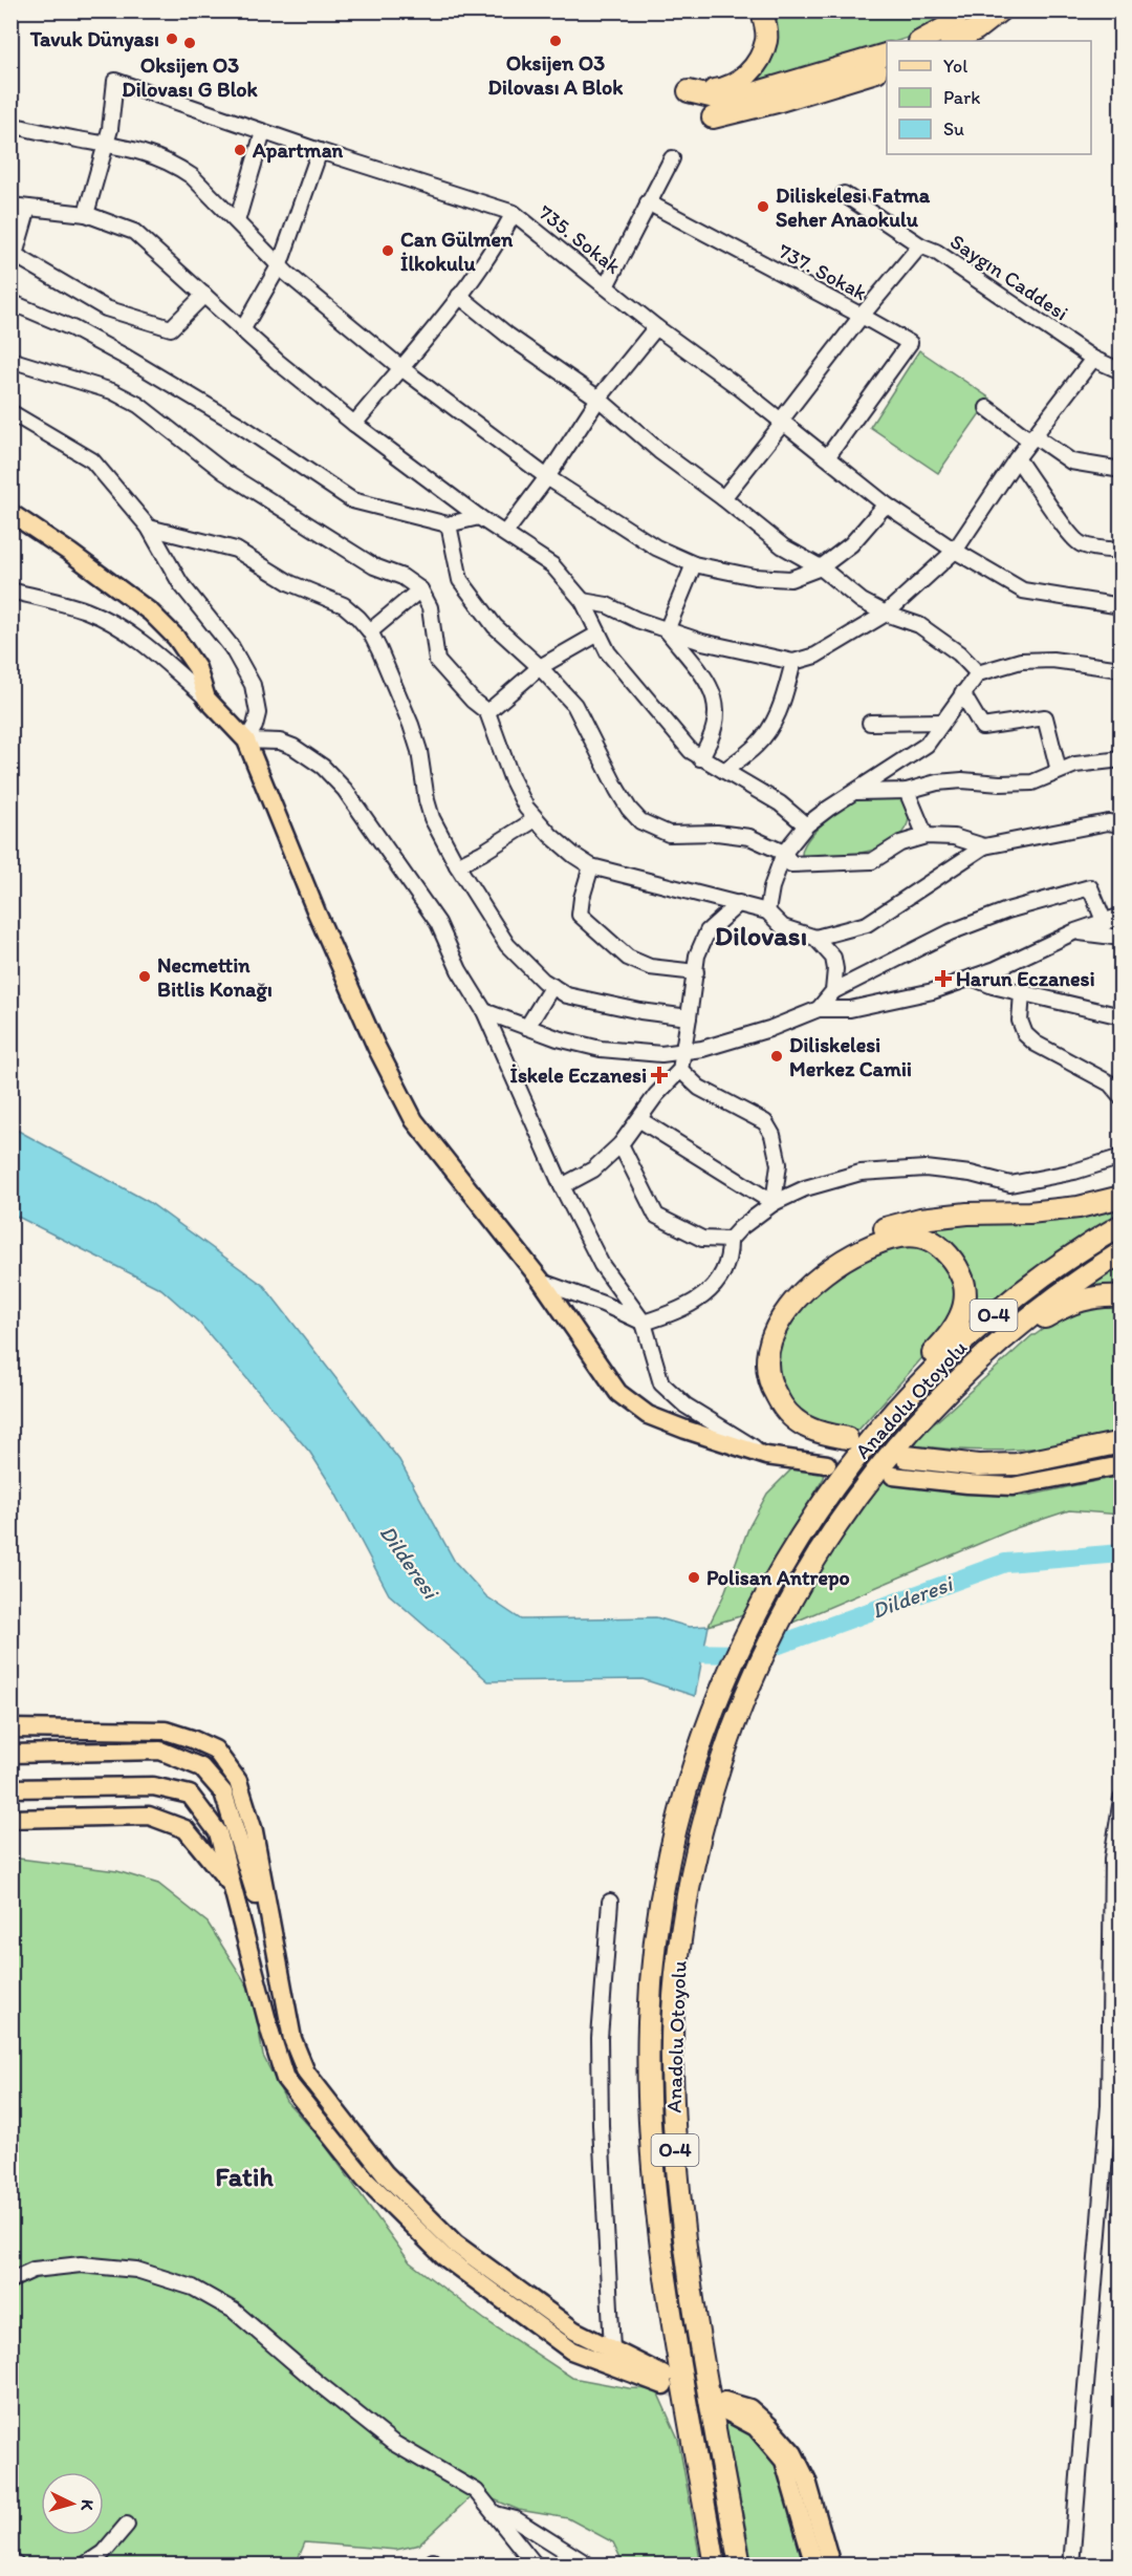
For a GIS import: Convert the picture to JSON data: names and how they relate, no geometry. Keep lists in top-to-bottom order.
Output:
{
  "streets": {
    "highway": ["O-4", "Anadolu Otoyolu"],
    "street": ["735. Sokak", "737. Sokak", "Saygın Caddesi"]
  },
  "crossings": [
    ["735. Sokak", "737. Sokak"]
  ],
  "districts": ["Dilovası", "Fatih"],
  "water": ["Dilderesi"],
  "places": {
    "other": [
      "Tavuk Dünyası",
      "Oksijen O3 Dilovası A Blok",
      "Oksijen O3 Dilovası G Blok",
      "Apartman",
      "Diliskelesi Fatma Seher Anaokulu",
      "Can Gülmen İlkokulu",
      "Necmettin Bitlis Konağı",
      "Diliskelesi Merkez Camii",
      "Polisan Antrepo"
    ],
    "health": ["Harun Eczanesi", "İskele Eczanesi"]
  },
  "legend": ["Yol", "Park", "Su"],
  "north": "right"
}
